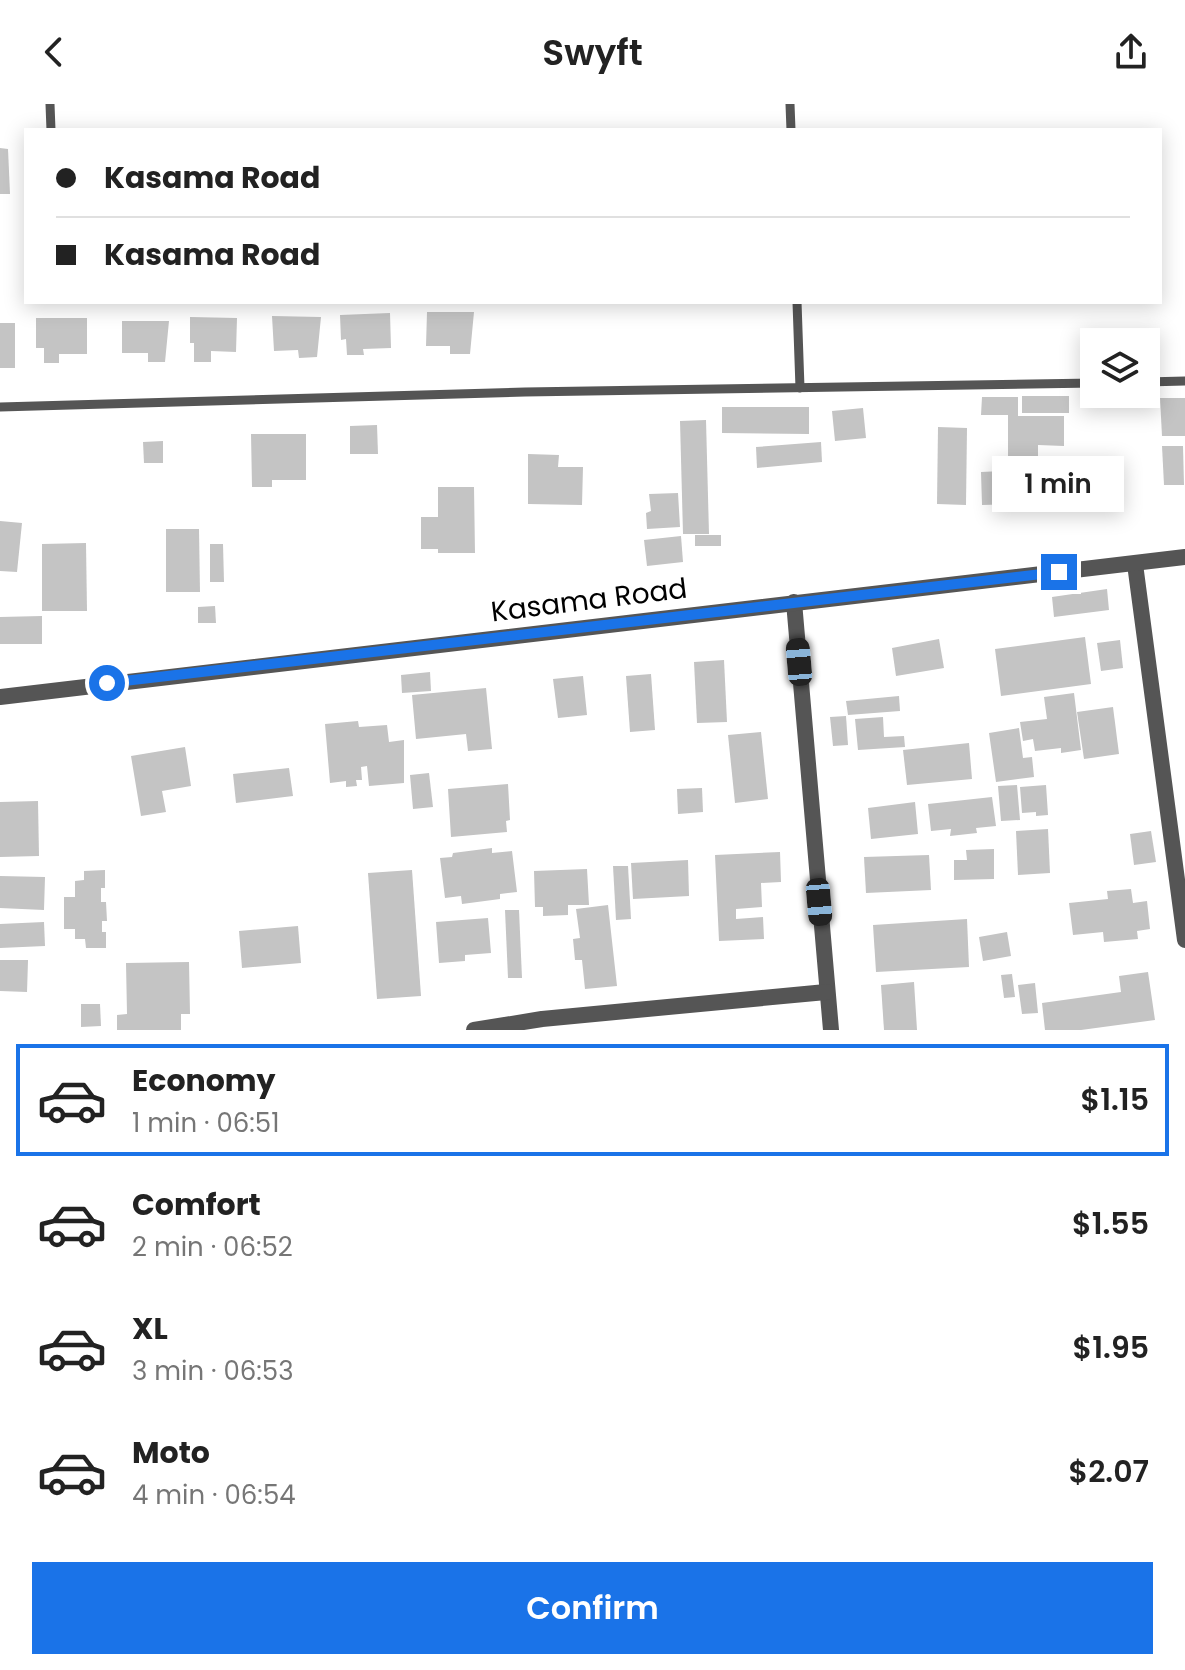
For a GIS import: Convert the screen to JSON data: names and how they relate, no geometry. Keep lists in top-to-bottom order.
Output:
{
  "streets": {
    "street": ["Kasama Road"]
  },
  "page": {
    "header": "Swyft",
    "banner": ["Kasama Road", "Kasama Road"],
    "bubble": "1 min",
    "list": [
      {
        "name": "Economy",
        "note": "1 min · 06:51",
        "value": "$1.15"
      },
      {
        "name": "Comfort",
        "note": "2 min · 06:52",
        "value": "$1.55"
      },
      {
        "name": "XL",
        "note": "3 min · 06:53",
        "value": "$1.95"
      },
      {
        "name": "Moto",
        "note": "4 min · 06:54",
        "value": "$2.07"
      }
    ],
    "buttons": "Confirm"
  }
}
